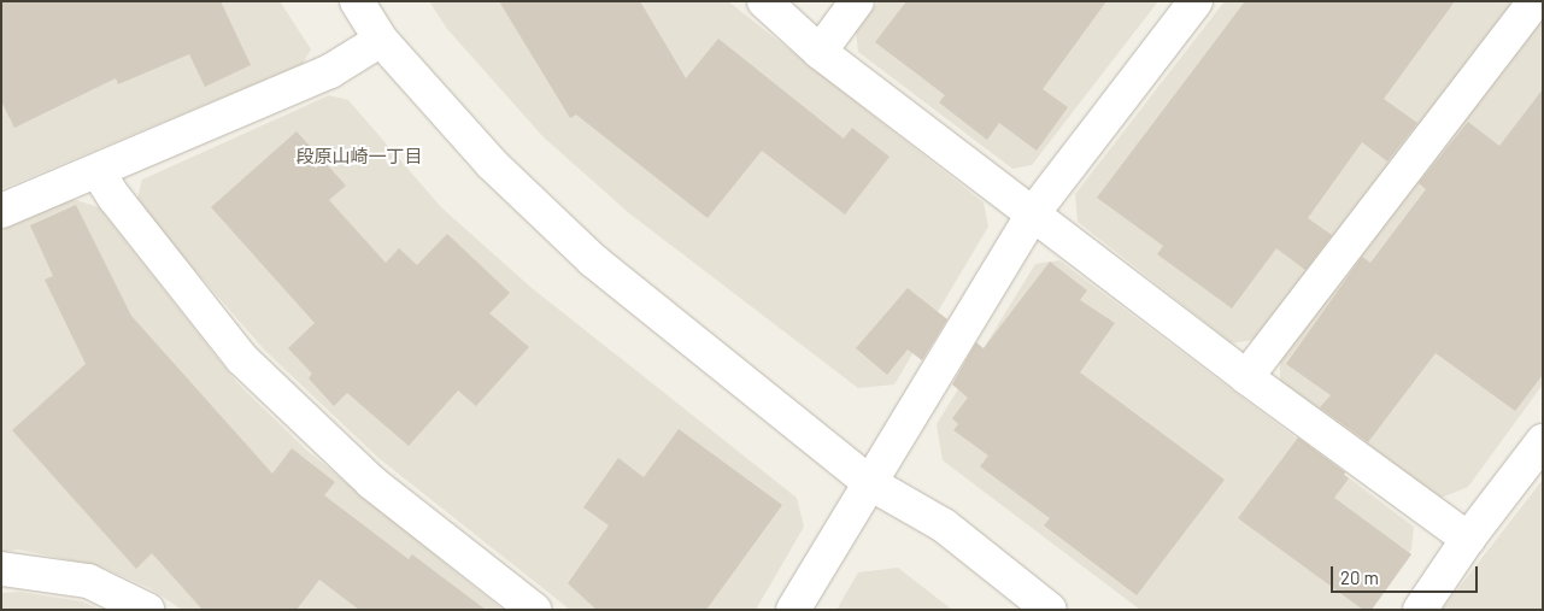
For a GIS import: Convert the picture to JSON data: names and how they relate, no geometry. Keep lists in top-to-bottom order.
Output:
{
  "districts": ["段原山崎一丁目"],
  "scale_bar": "20 m"
}
